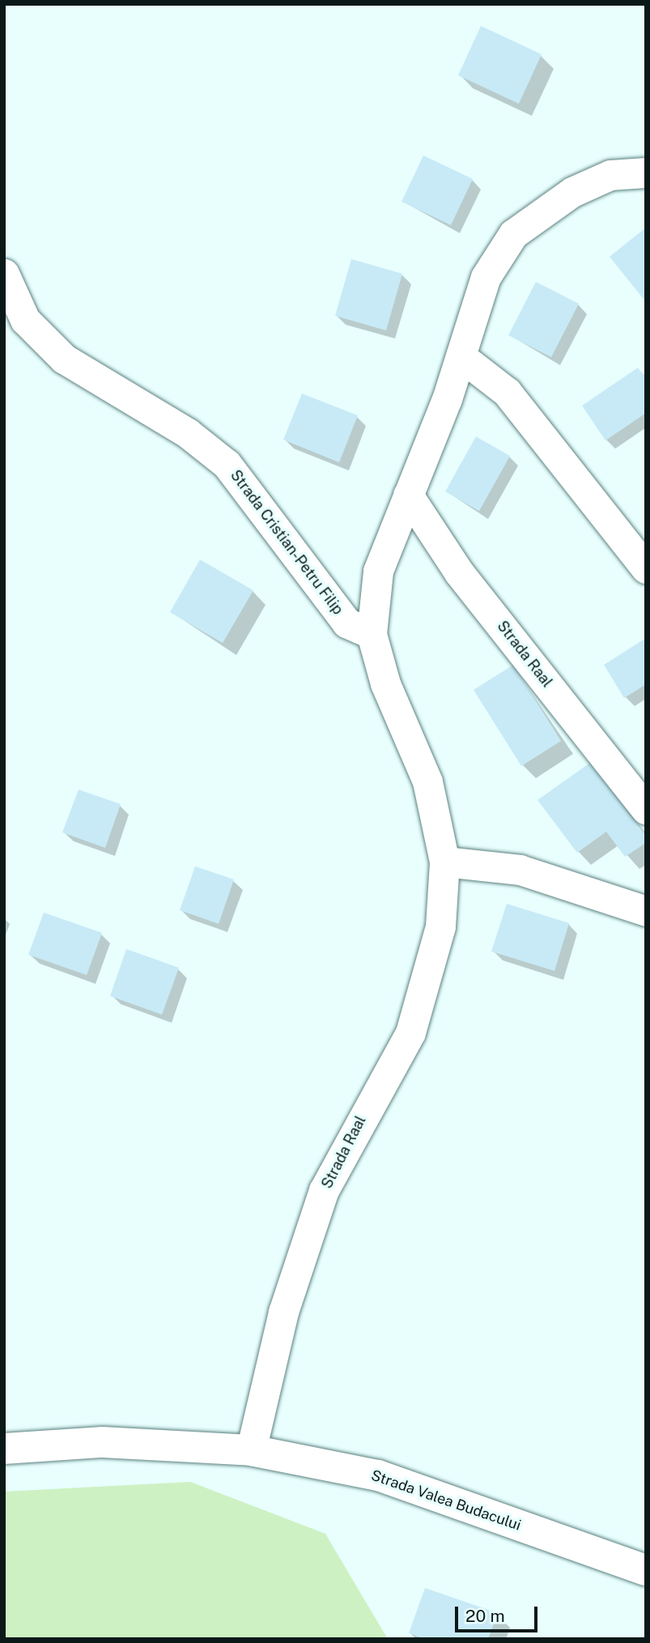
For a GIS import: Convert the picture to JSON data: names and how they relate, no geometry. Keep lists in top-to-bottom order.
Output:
{
  "streets": {
    "main road": ["Strada Valea Budacului"],
    "street": ["Strada Cristian-Petru Filip", "Strada Raal"]
  },
  "crossings": [
    ["Strada Cristian-Petru Filip", "Strada Raal"],
    ["Strada Raal", "Strada Valea Budacului"]
  ],
  "scale_bar": "20 m"
}
